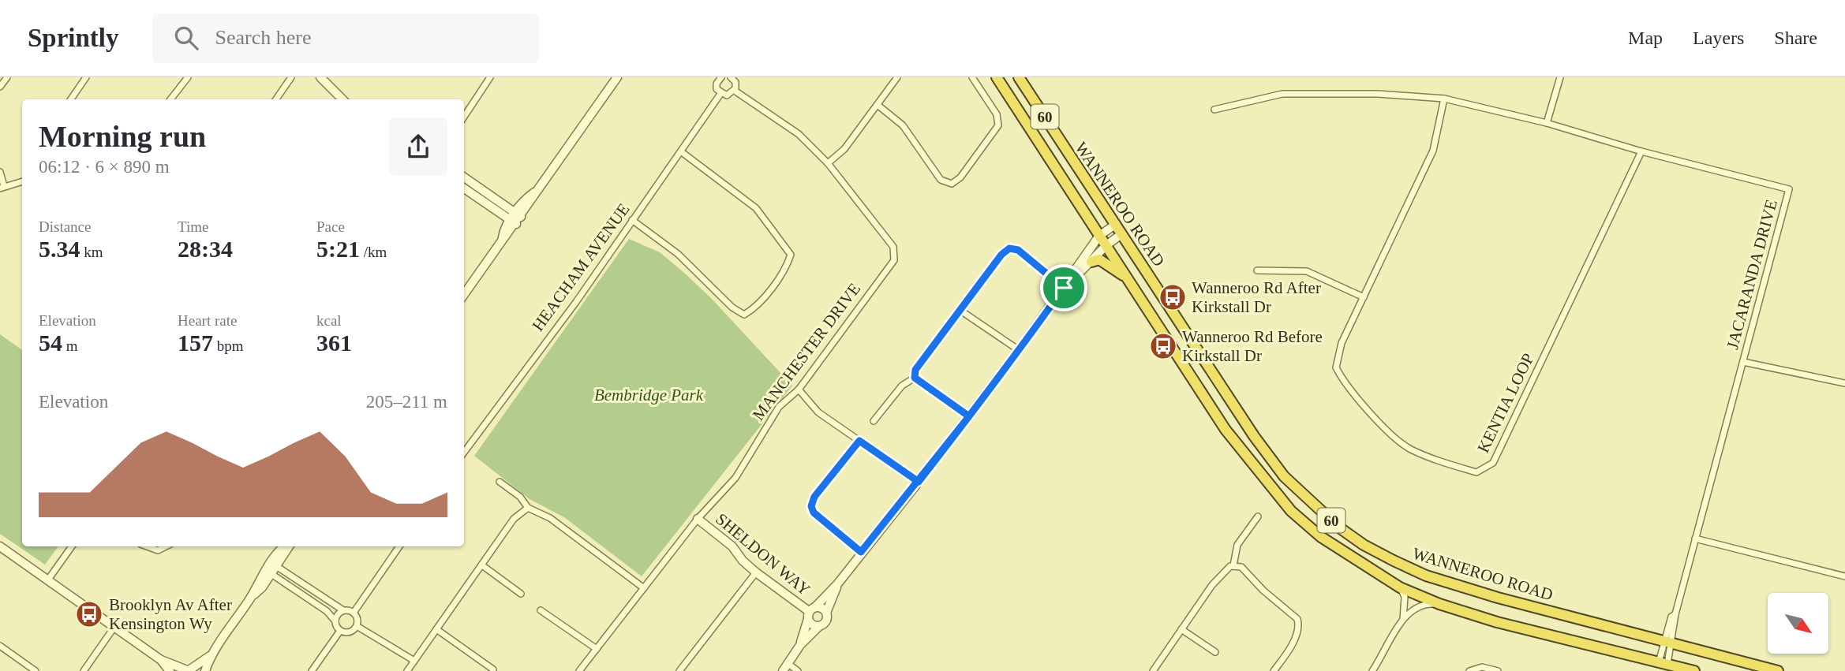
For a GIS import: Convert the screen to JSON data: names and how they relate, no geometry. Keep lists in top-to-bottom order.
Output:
{
  "streets": {
    "highway": ["60", "WANNEROO ROAD"],
    "street": [
      "HEACHAM AVENUE",
      "JACARANDA DRIVE",
      "MANCHESTER DRIVE",
      "KENTIA LOOP",
      "SHELDON WAY"
    ]
  },
  "crossings": [
    ["WANNEROO ROAD", "JACARANDA DRIVE"],
    ["JACARANDA DRIVE", "KENTIA LOOP"],
    ["MANCHESTER DRIVE", "SHELDON WAY"]
  ],
  "parks": ["Bembridge Park"],
  "places": {
    "bus stop": ["Wanneroo Rd After Kirkstall Dr", "Wanneroo Rd Before Kirkstall Dr", "Brooklyn Av After Kensington Wy"]
  },
  "north": "bottom right",
  "page": {
    "header": "Sprintly",
    "search": "Search here",
    "nav": ["Map", "Layers", "Share"],
    "heading": ["Morning run", "06:12 · 6 × 890 m"],
    "stats": [
      ["Distance", "5.34 km"],
      ["Time", "28:34"],
      ["Pace", "5:21 /km"],
      ["Elevation", "54 m"],
      ["Heart rate", "157 bpm"],
      ["kcal", "361"]
    ],
    "chart": ["Elevation", "205–211 m"]
  }
}
